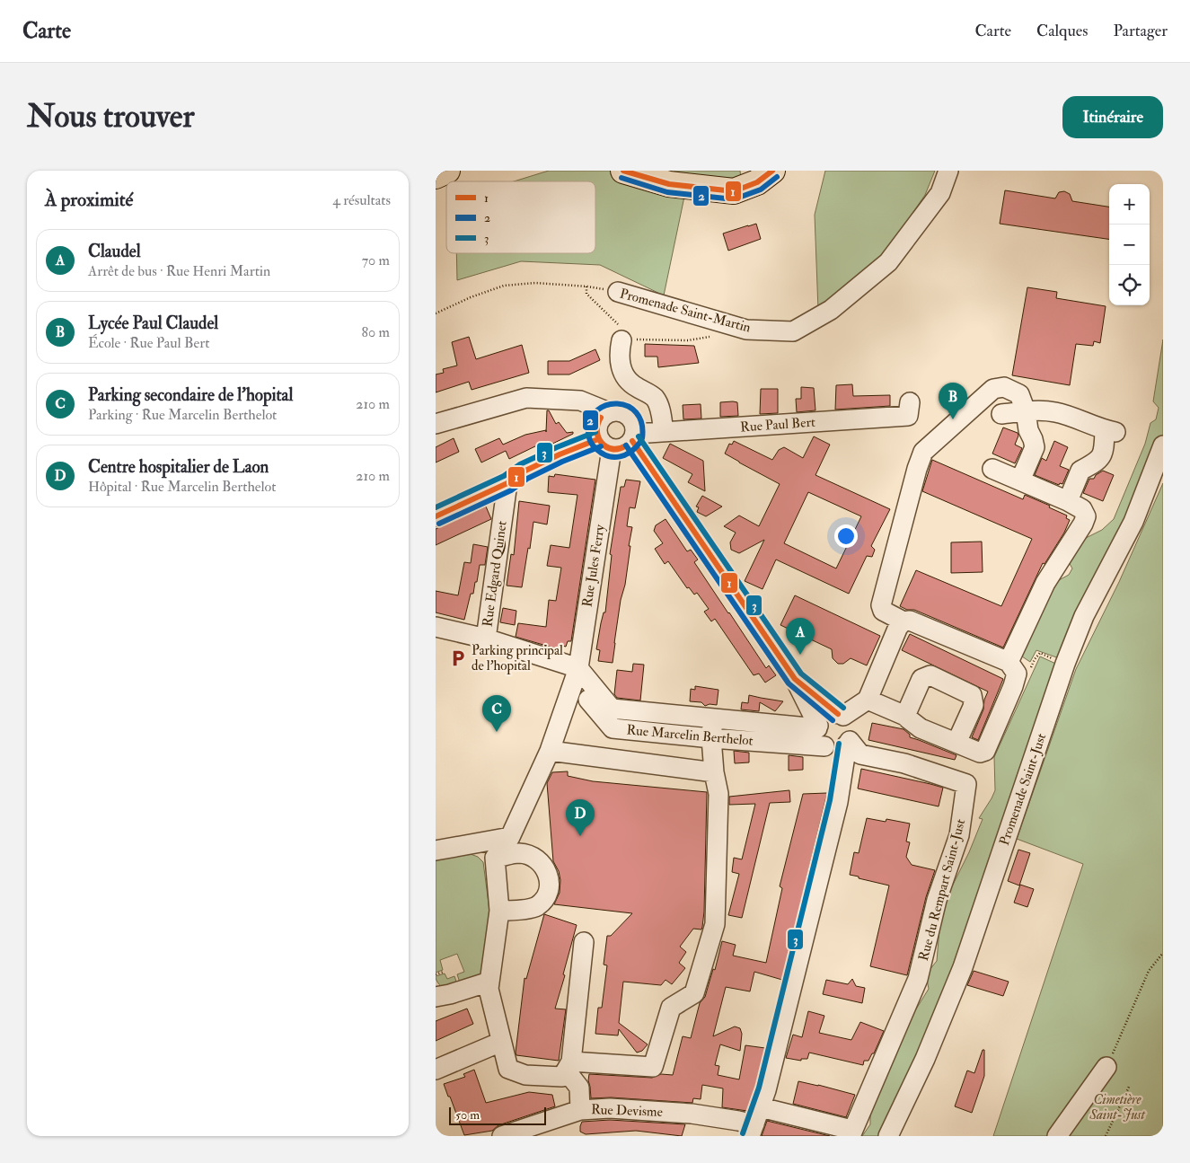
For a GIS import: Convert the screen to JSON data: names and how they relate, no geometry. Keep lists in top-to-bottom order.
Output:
{
  "streets": {
    "street": [
      "Promenade Saint-Martin",
      "Rue Paul Bert",
      "Rue Jules Ferry",
      "Rue Edgard Quinet",
      "Rue Marcelin Berthelot",
      "Promenade Saint-Just",
      "Rue du Rempart Saint-Just",
      "Rue Devisme"
    ]
  },
  "crossings": [
    ["Rue Paul Bert", "Rue Jules Ferry"],
    ["Rue Jules Ferry", "Rue Marcelin Berthelot"],
    ["Rue Edgard Quinet", "Rue Marcelin Berthelot"],
    ["Rue Marcelin Berthelot", "Rue du Rempart Saint-Just"],
    ["Rue du Rempart Saint-Just", "Rue Devisme"]
  ],
  "parks": ["Cimetière Saint-Just"],
  "places": {
    "parking": ["Parking principal de l'hopital"]
  },
  "lines": ["transit line 1", "transit line 2", "transit line 3"],
  "legend": ["1", "2", "3"],
  "scale_bar": "50 m",
  "page": {
    "header": "Carte",
    "nav": ["Carte", "Calques", "Partager"],
    "buttons": "Itinéraire",
    "title": "Nous trouver",
    "heading": ["À proximité", "4 résultats"],
    "map_buttons": ["+", "−"],
    "list": [
      {
        "mark": "A",
        "name": "Claudel",
        "note": "Arrêt de bus · Rue Henri Martin",
        "value": "70 m"
      },
      {
        "mark": "B",
        "name": "Lycée Paul Claudel",
        "note": "École · Rue Paul Bert",
        "value": "80 m"
      },
      {
        "mark": "C",
        "name": "Parking secondaire de l'hopital",
        "note": "Parking · Rue Marcelin Berthelot",
        "value": "210 m"
      },
      {
        "mark": "D",
        "name": "Centre hospitalier de Laon",
        "note": "Hôpital · Rue Marcelin Berthelot",
        "value": "210 m"
      }
    ],
    "pins": [
      "B",
      "A",
      "C",
      "D"
    ],
    "scale": "50 m"
  }
}
